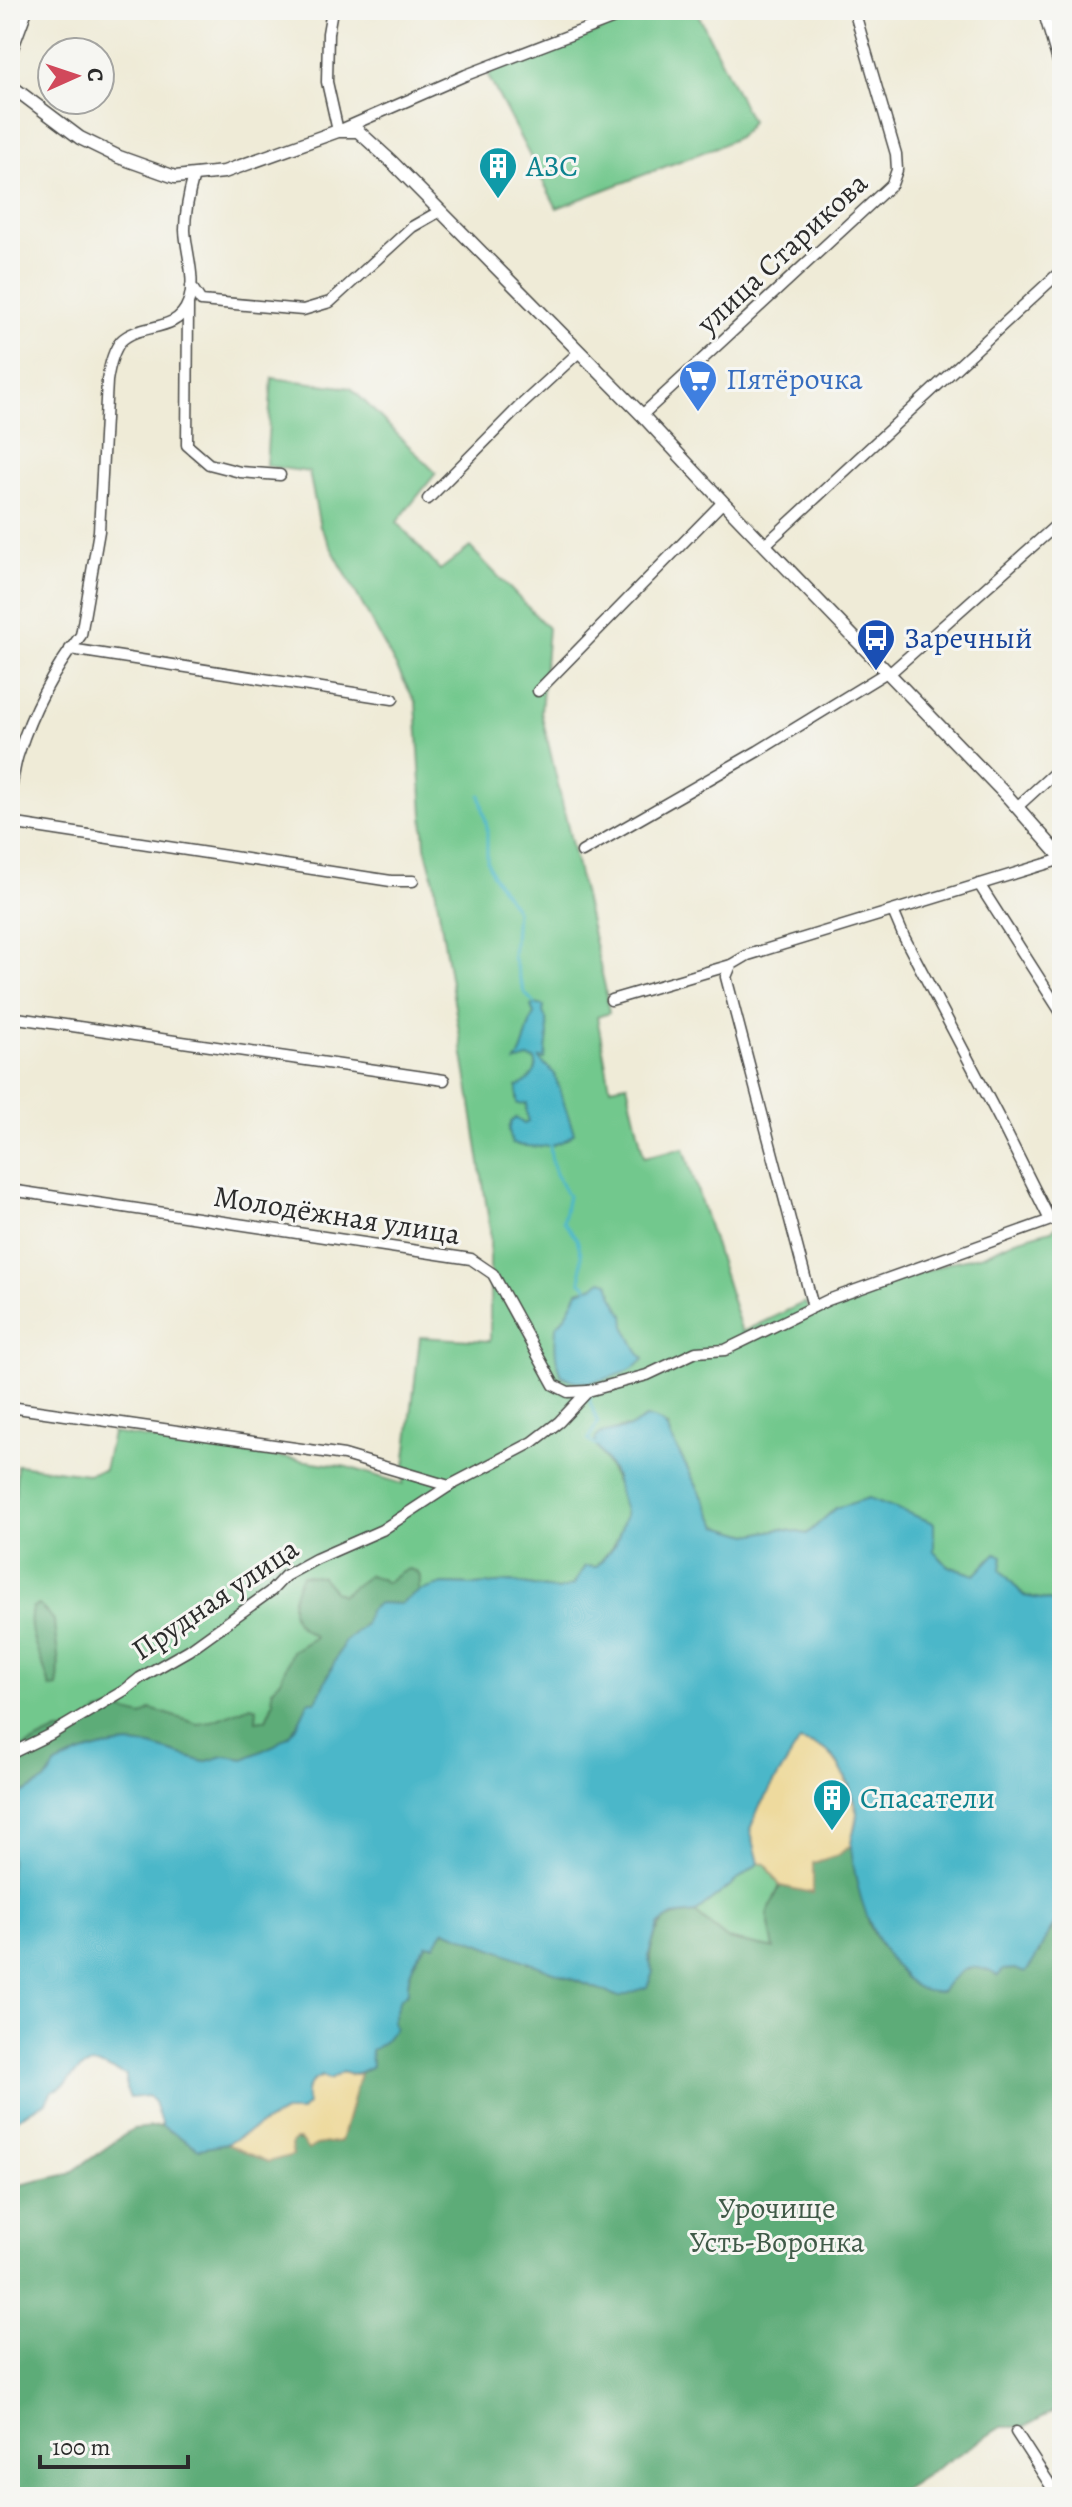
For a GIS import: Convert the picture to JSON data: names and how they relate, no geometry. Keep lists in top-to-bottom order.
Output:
{
  "streets": {
    "street": ["улица Старикова", "Молодёжная улица", "Прудная улица"]
  },
  "parks": ["Урочище Усть-Воронка"],
  "places": {
    "building": ["АЗС", "Спасатели"],
    "supermarket": ["Пятёрочка"],
    "bus stop": ["Заречный"]
  },
  "scale_bar": "100 m",
  "north": "right"
}
